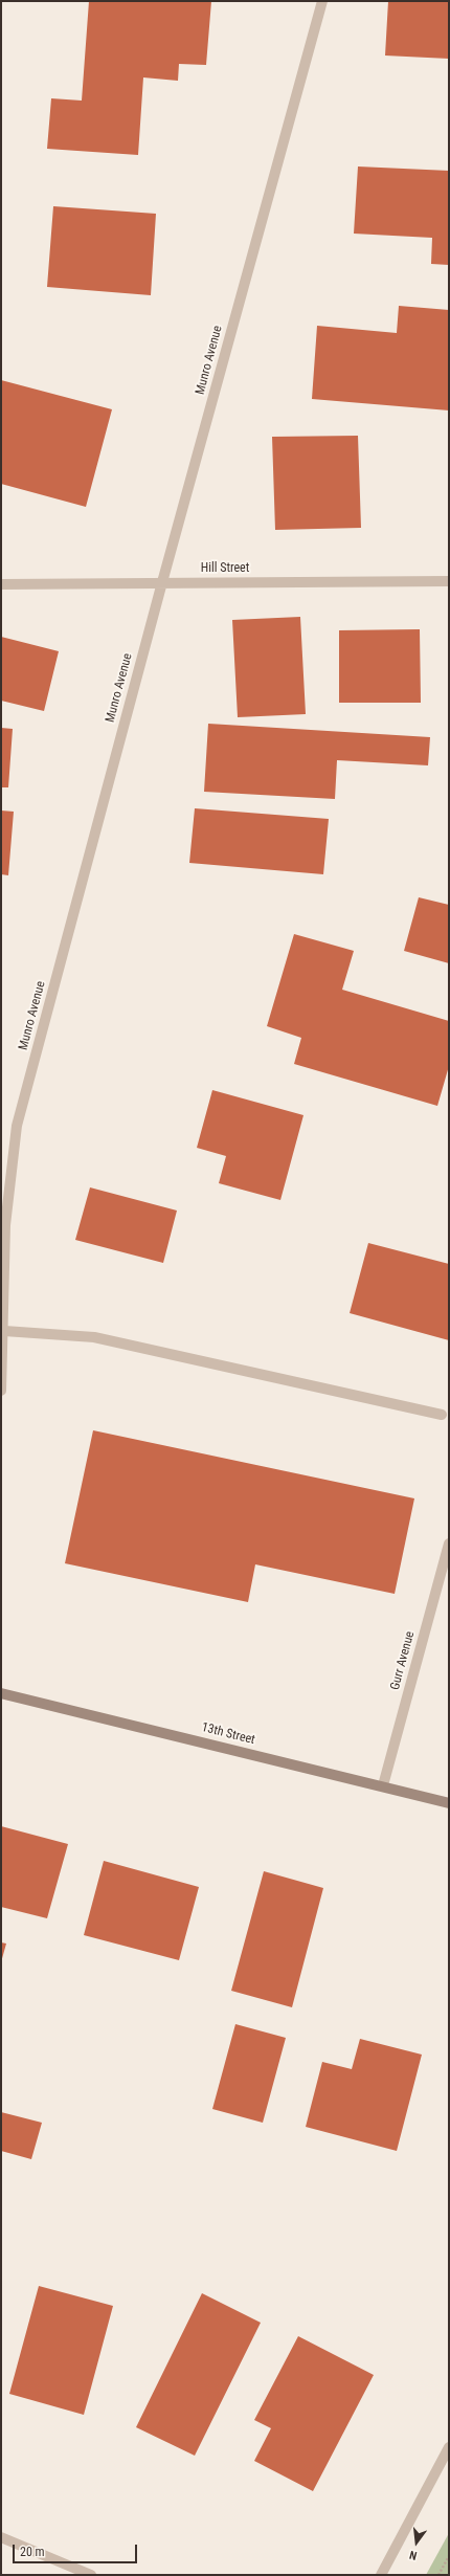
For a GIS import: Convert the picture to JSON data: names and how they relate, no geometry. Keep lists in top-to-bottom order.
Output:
{
  "streets": {
    "main road": ["13th Street"],
    "street": ["Munro Avenue", "Hill Street", "Gurr Avenue"]
  },
  "crossings": [
    ["Munro Avenue", "Hill Street"],
    ["Gurr Avenue", "13th Street"]
  ],
  "scale_bar": "20 m",
  "north": "bottom"
}
